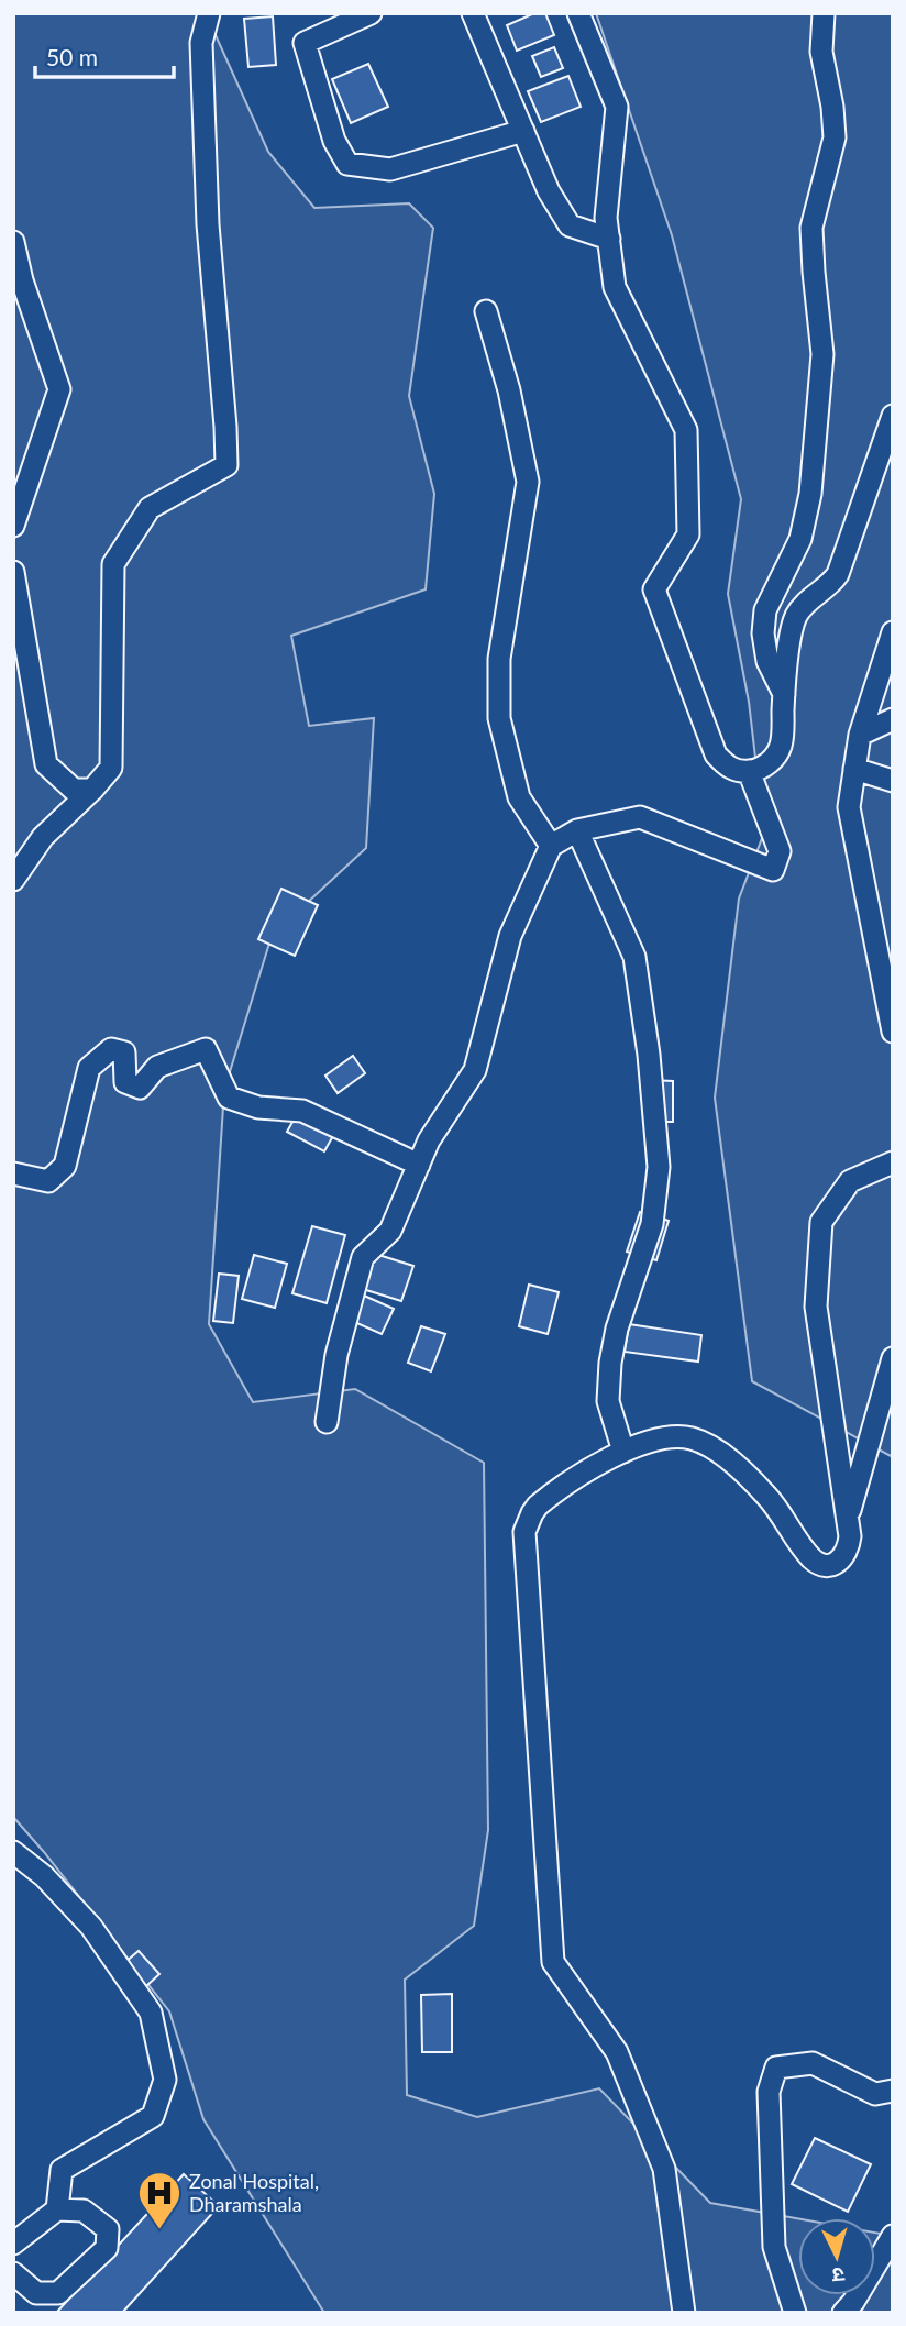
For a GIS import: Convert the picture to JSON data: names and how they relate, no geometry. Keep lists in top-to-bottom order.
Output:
{
  "places": {
    "hospital": ["Zonal Hospital, Dharamshala"]
  },
  "scale_bar": "50 m",
  "north": "bottom"
}
